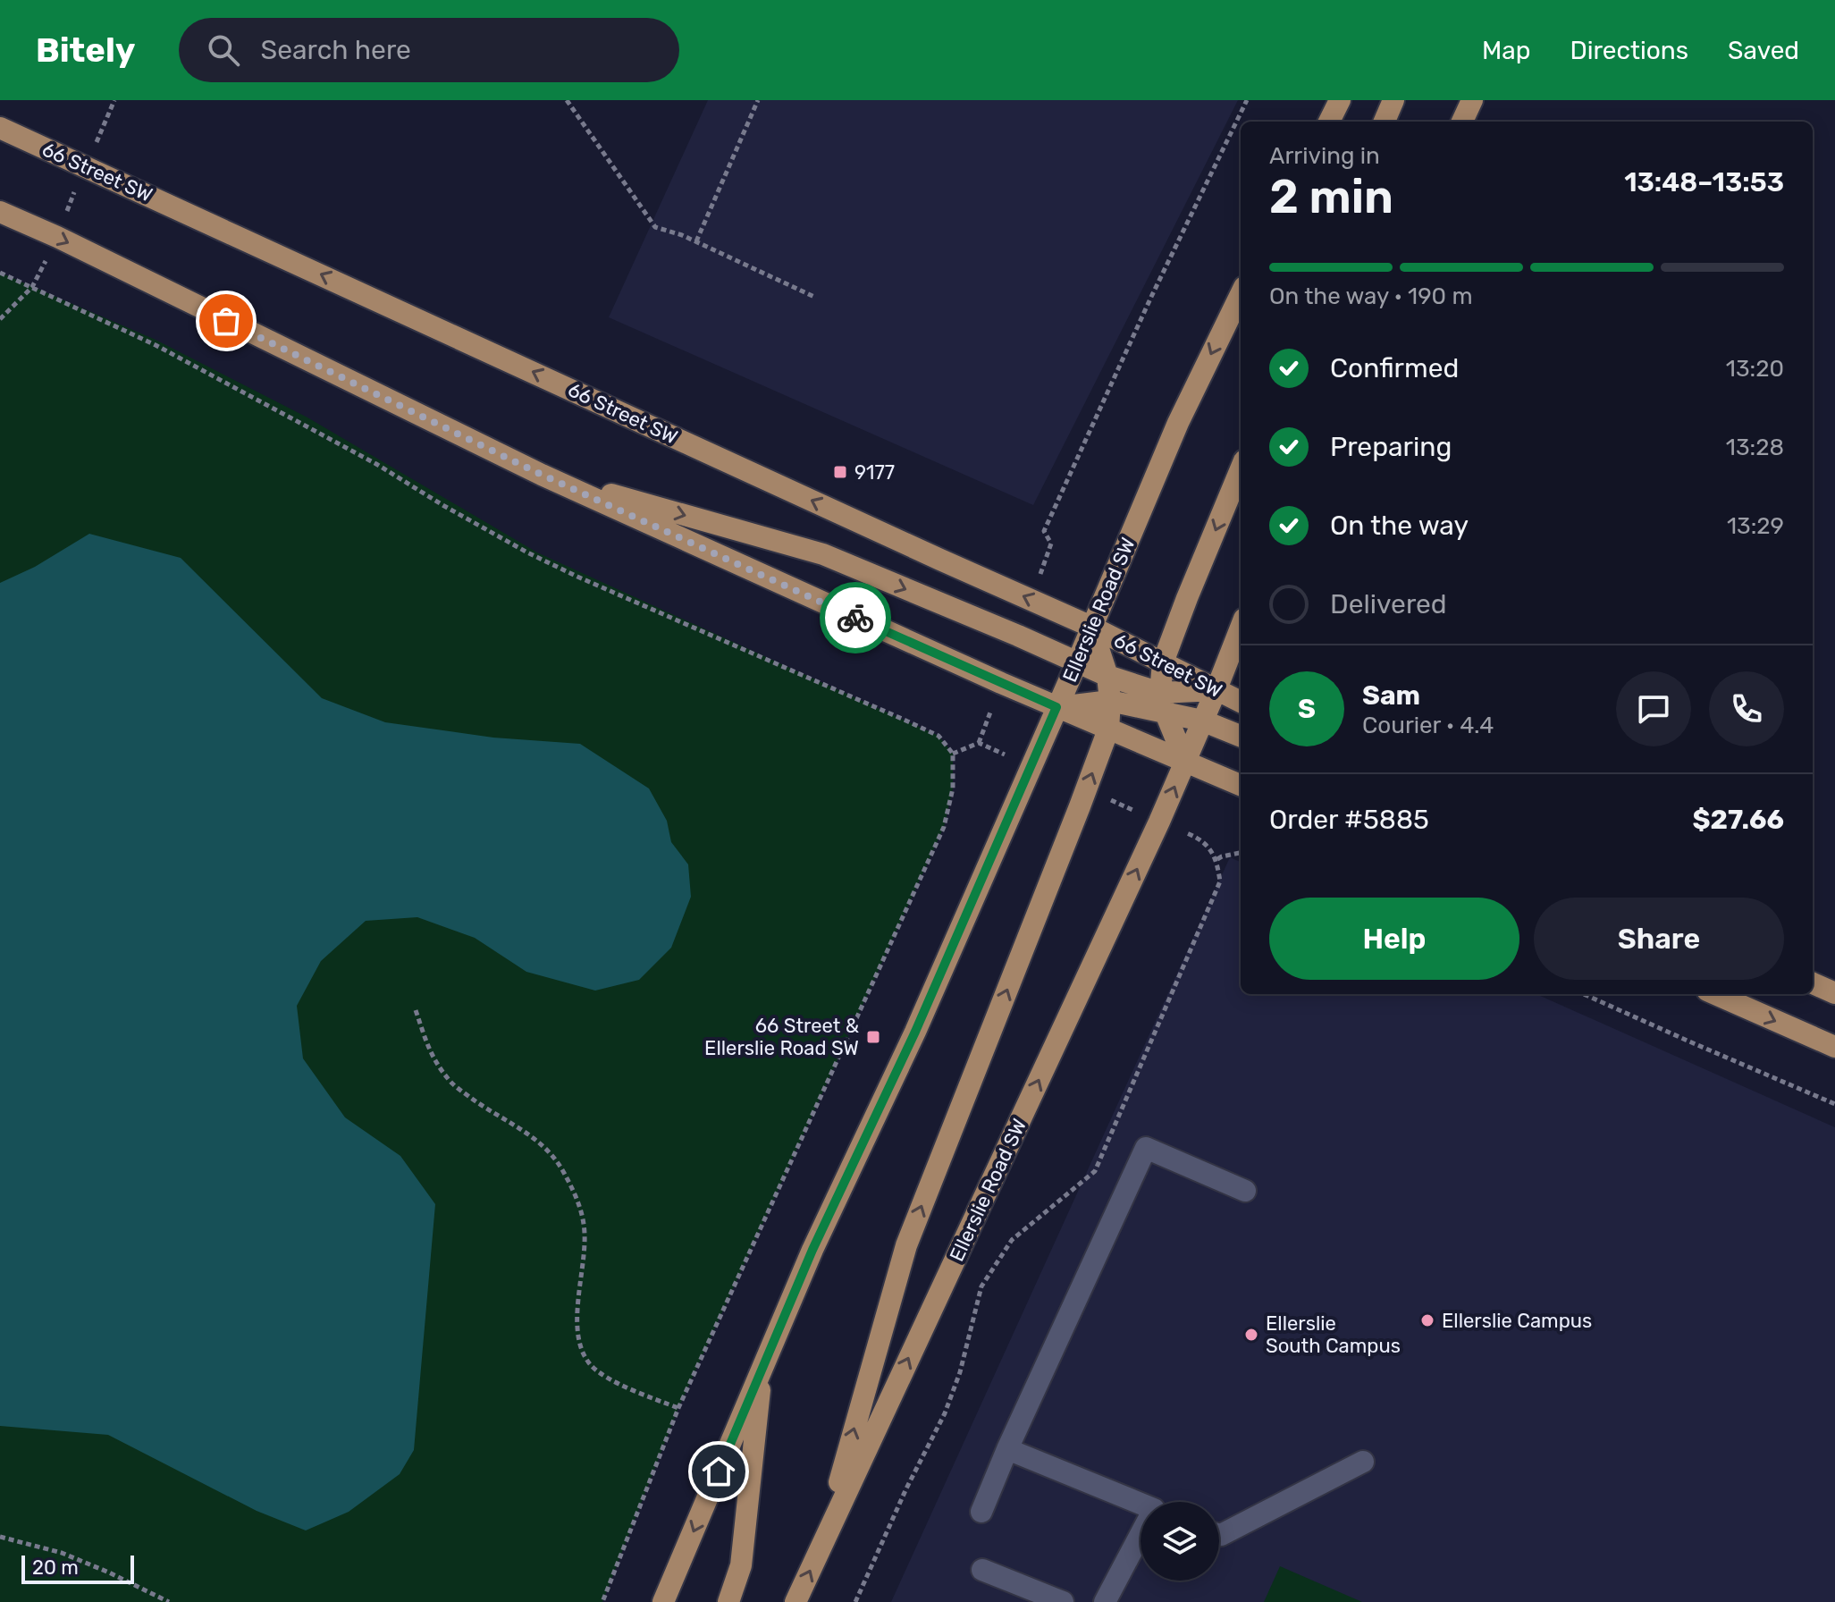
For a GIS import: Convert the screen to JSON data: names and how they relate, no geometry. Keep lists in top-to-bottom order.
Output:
{
  "streets": {
    "main road": ["66 Street SW", "Ellerslie Road SW"]
  },
  "crossings": [
    ["66 Street SW", "Ellerslie Road SW"]
  ],
  "places": {
    "transit": ["9177", "66 Street & Ellerslie Road SW"],
    "other": ["Ellerslie Campus", "Ellerslie South Campus"]
  },
  "scale_bar": "20 m",
  "page": {
    "header": "Bitely",
    "search": "Search here",
    "nav": ["Map", "Directions", "Saved"],
    "heading": ["2 min", "Arriving in", "13:48–13:53"],
    "panel": [
      "Sam",
      "Courier · 4.4",
      "Order #5885",
      "$27.66"
    ],
    "bar": "On the way · 190 m",
    "list": [
      ["Confirmed", "13:20"],
      ["Preparing", "13:28"],
      ["On the way", "13:29"],
      "Delivered"
    ],
    "round": "S",
    "buttons": ["Help", "Share"],
    "scale": "20 m"
  }
}
